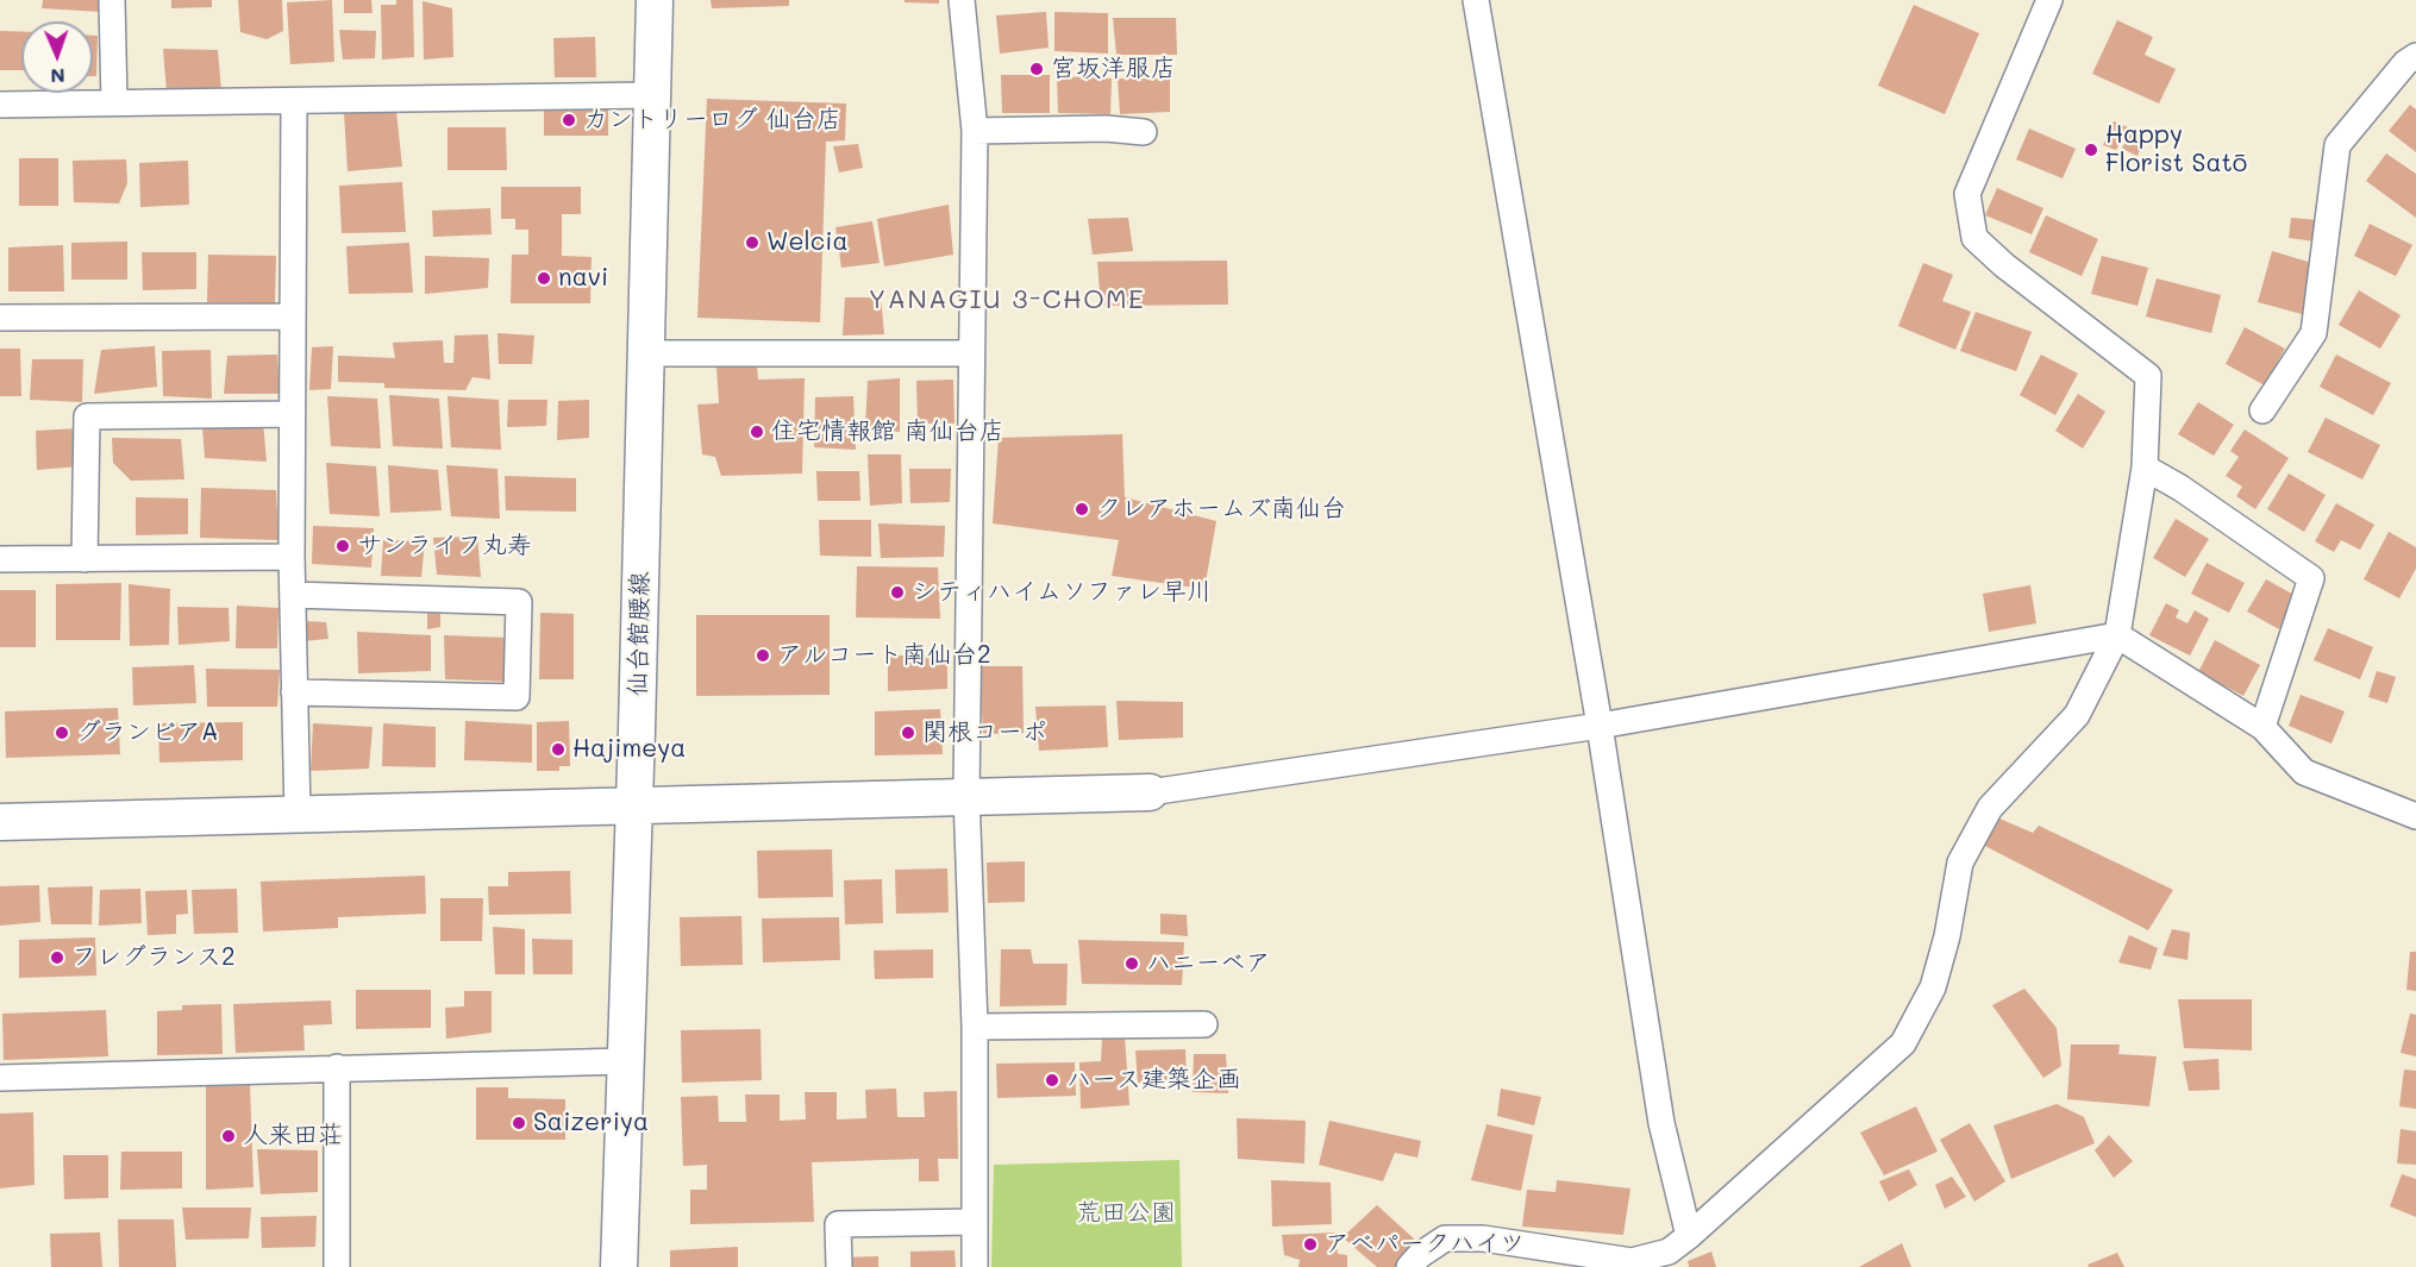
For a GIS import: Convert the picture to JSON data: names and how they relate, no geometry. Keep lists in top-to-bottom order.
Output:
{
  "streets": {
    "main road": ["仙台館腰線"]
  },
  "districts": ["YANAGIU 3-CHOME"],
  "parks": ["荒田公園"],
  "places": [
    "宮坂洋服店",
    "カントリーログ 仙台店",
    "Happy Florist Satō",
    "Welcia",
    "navi",
    "住宅情報館 南仙台店",
    "クレアホームズ南仙台",
    "サンライフ丸寿",
    "シティハイムソファレ早川",
    "アルコート南仙台2",
    "グランビアA",
    "関根コーポ",
    "Hajimeya",
    "フレグランス2",
    "ハニーベア",
    "ハース建築企画",
    "Saizeriya",
    "人来田荘",
    "アベパークハイツ"
  ],
  "north": "bottom"
}
